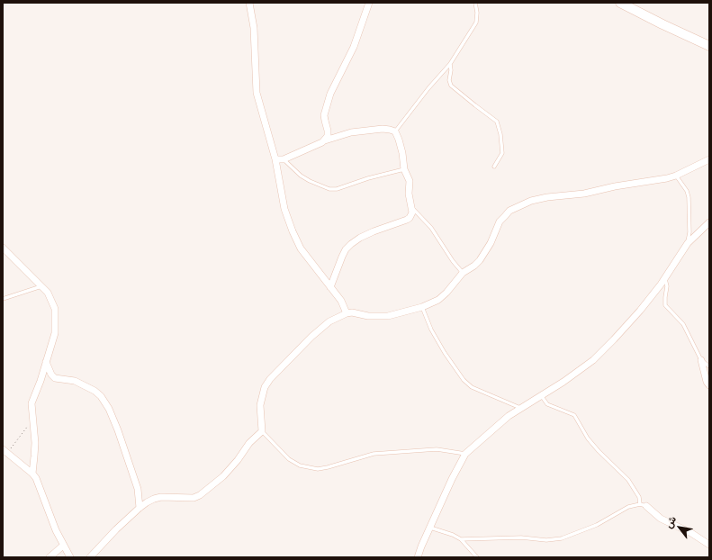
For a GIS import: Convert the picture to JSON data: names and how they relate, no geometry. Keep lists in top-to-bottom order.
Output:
{
  "north": "top left"
}
